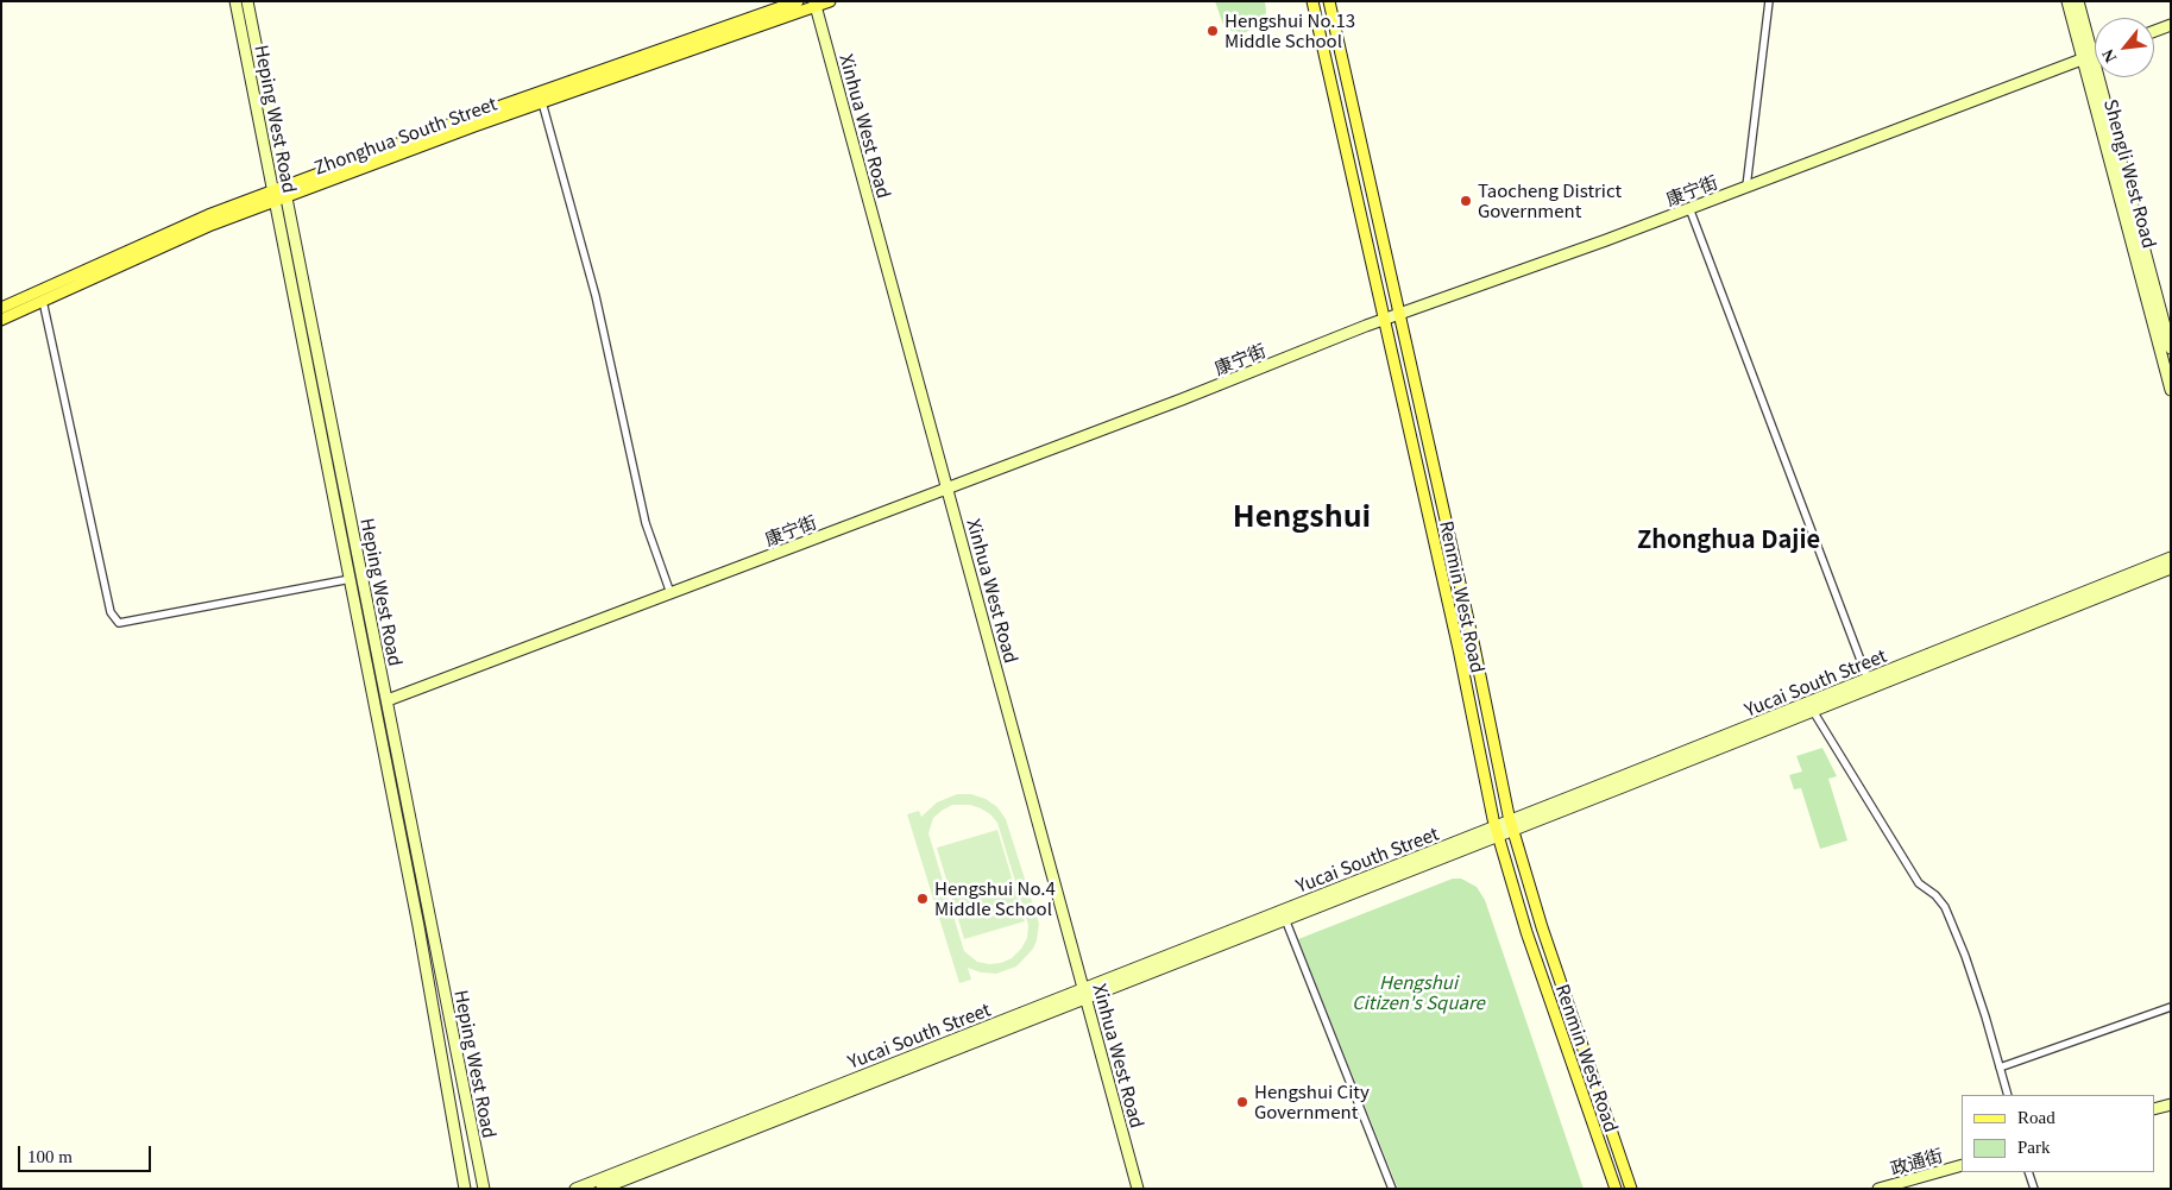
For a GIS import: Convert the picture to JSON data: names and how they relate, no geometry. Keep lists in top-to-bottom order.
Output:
{
  "streets": {
    "main road": [
      "Heping West Road",
      "Xinhua West Road",
      "Zhonghua South Street",
      "Shengli West Road",
      "康宁街",
      "Renmin West Road",
      "Yucai South Street",
      "政通街"
    ]
  },
  "crossings": [
    ["Heping West Road", "Zhonghua South Street"],
    ["Heping West Road", "康宁街"],
    ["Xinhua West Road", "Zhonghua South Street"],
    ["Xinhua West Road", "康宁街"],
    ["Xinhua West Road", "Yucai South Street"],
    ["Shengli West Road", "康宁街"],
    ["康宁街", "Renmin West Road"],
    ["Renmin West Road", "Yucai South Street"]
  ],
  "districts": ["Hengshui", "Zhonghua Dajie"],
  "parks": ["Hengshui Citizen's Square"],
  "places": [
    "Hengshui No.13 Middle School",
    "Taocheng District Government",
    "Hengshui No.4 Middle School",
    "Hengshui City Government"
  ],
  "legend": ["Road", "Park"],
  "scale_bar": "100 m",
  "north": "bottom left"
}
